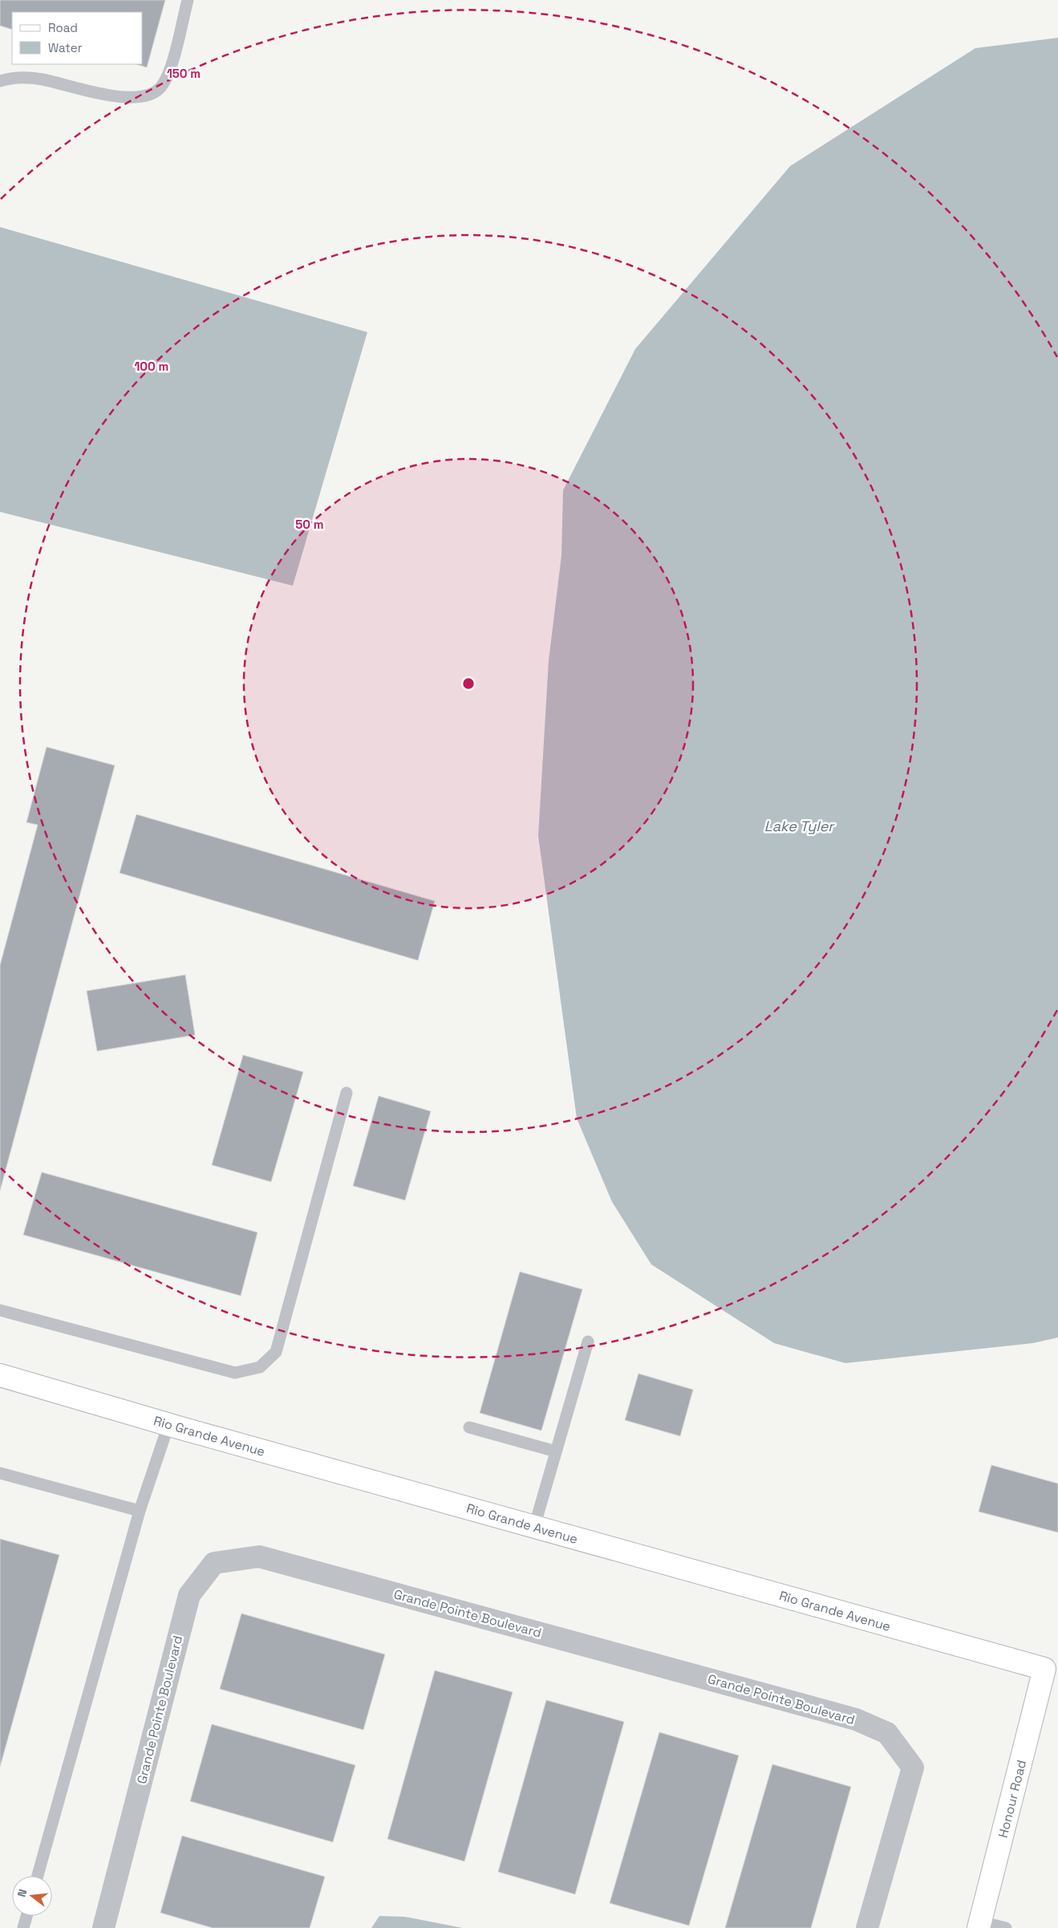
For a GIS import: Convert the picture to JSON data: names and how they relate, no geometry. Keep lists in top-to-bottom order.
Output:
{
  "streets": {
    "street": ["Rio Grande Avenue", "Grande Pointe Boulevard", "Honour Road"]
  },
  "crossings": [
    ["Rio Grande Avenue", "Honour Road"]
  ],
  "water": ["Lake Tyler"],
  "legend": ["Road", "Water"],
  "north": "left",
  "rings": ["150 m", "100 m", "50 m"]
}
